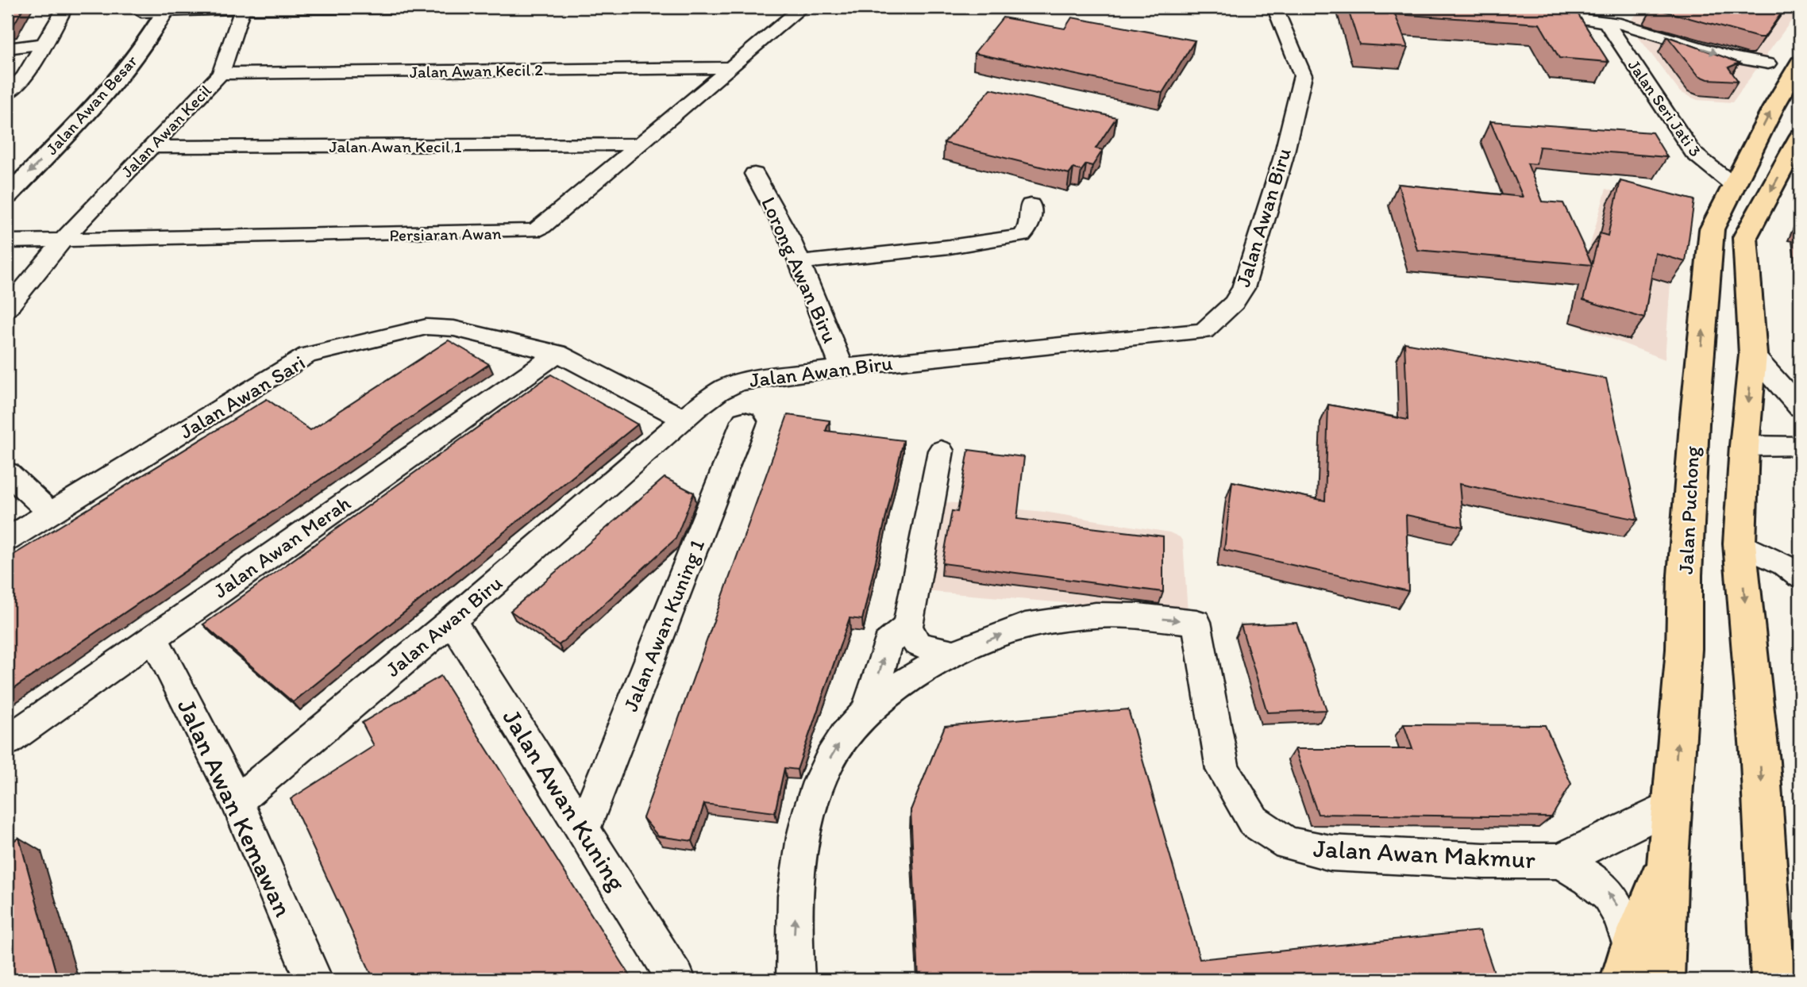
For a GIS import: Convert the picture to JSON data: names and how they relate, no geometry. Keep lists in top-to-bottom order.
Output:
{
  "streets": {
    "main road": ["Jalan Awan Besar", "Jalan Puchong"],
    "street": [
      "Jalan Awan Kecil 2",
      "Jalan Seri Jati 3",
      "Jalan Awan Kecil",
      "Jalan Awan Kecil 1",
      "Jalan Awan Biru",
      "Persiaran Awan",
      "Lorong Awan Biru",
      "Jalan Awan Sari",
      "Jalan Awan Merah",
      "Jalan Awan Kuning 1",
      "Jalan Awan Kuning",
      "Jalan Awan Kemawan",
      "Jalan Awan Makmur"
    ]
  },
  "crossings": [
    ["Jalan Awan Kecil 2", "Jalan Awan Kecil"],
    ["Jalan Awan Kecil 2", "Persiaran Awan"],
    ["Jalan Seri Jati 3", "Jalan Puchong"],
    ["Jalan Awan Kecil", "Jalan Awan Kecil 1"],
    ["Jalan Awan Kecil", "Persiaran Awan"],
    ["Jalan Awan Kecil 1", "Persiaran Awan"],
    ["Jalan Awan Biru", "Lorong Awan Biru"],
    ["Jalan Awan Biru", "Jalan Awan Sari"],
    ["Jalan Awan Biru", "Jalan Awan Kuning"],
    ["Jalan Awan Biru", "Jalan Awan Kemawan"],
    ["Jalan Awan Sari", "Jalan Awan Merah"],
    ["Jalan Puchong", "Jalan Awan Makmur"],
    ["Jalan Awan Merah", "Jalan Awan Kemawan"],
    ["Jalan Awan Kuning 1", "Jalan Awan Kuning"]
  ]
}
